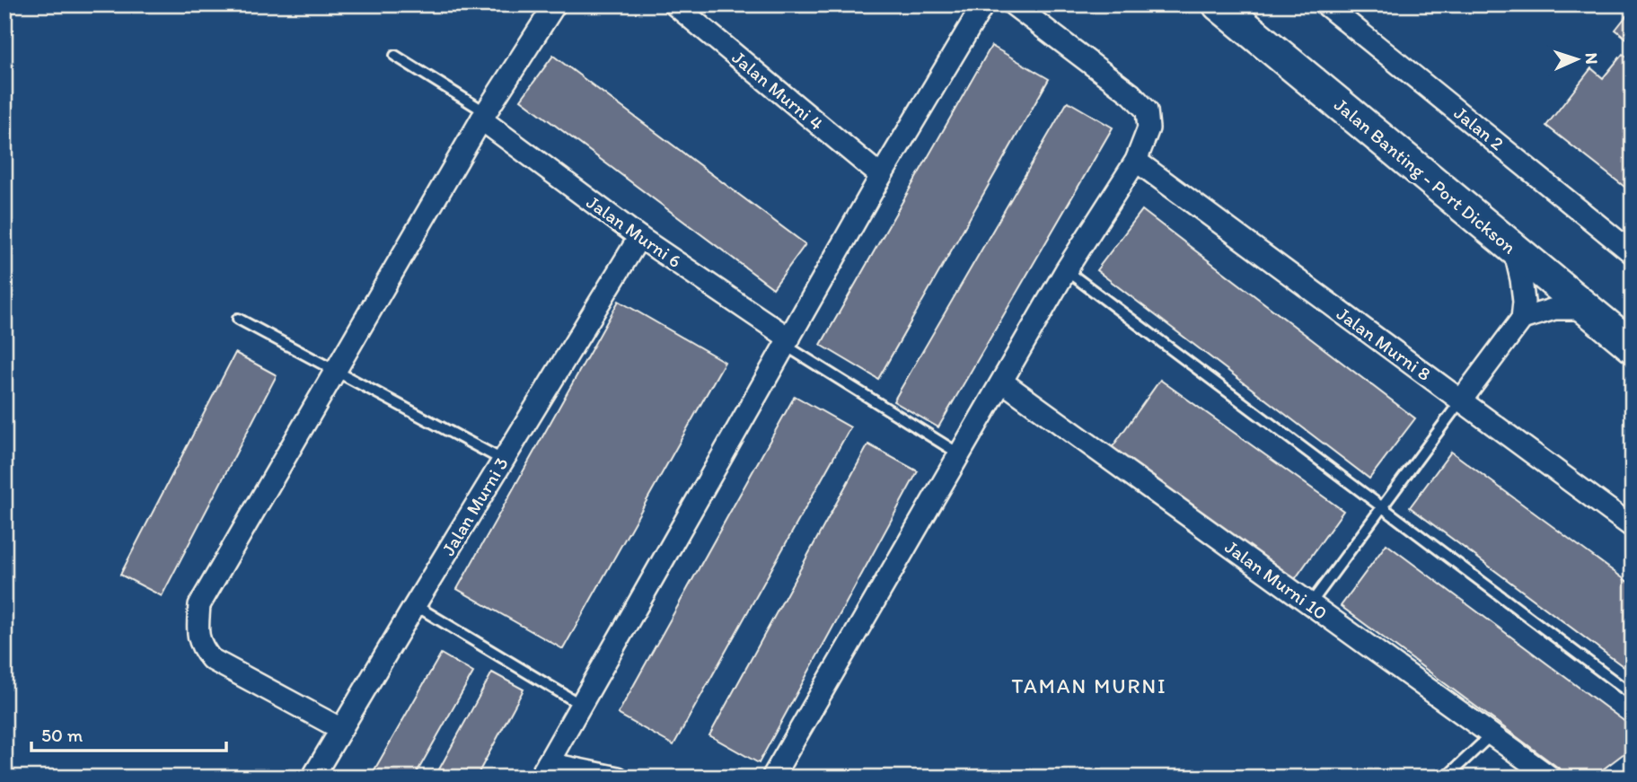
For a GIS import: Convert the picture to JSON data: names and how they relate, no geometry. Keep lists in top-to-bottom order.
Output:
{
  "streets": {
    "main road": ["Jalan Banting - Port Dickson"],
    "street": [
      "Jalan Murni 4",
      "Jalan 2",
      "Jalan Murni 6",
      "Jalan Murni 8",
      "Jalan Murni 3",
      "Jalan Murni 10"
    ]
  },
  "crossings": [
    ["Jalan Murni 6", "Jalan Murni 3"]
  ],
  "districts": ["TAMAN MURNI"],
  "scale_bar": "50 m",
  "north": "right"
}
